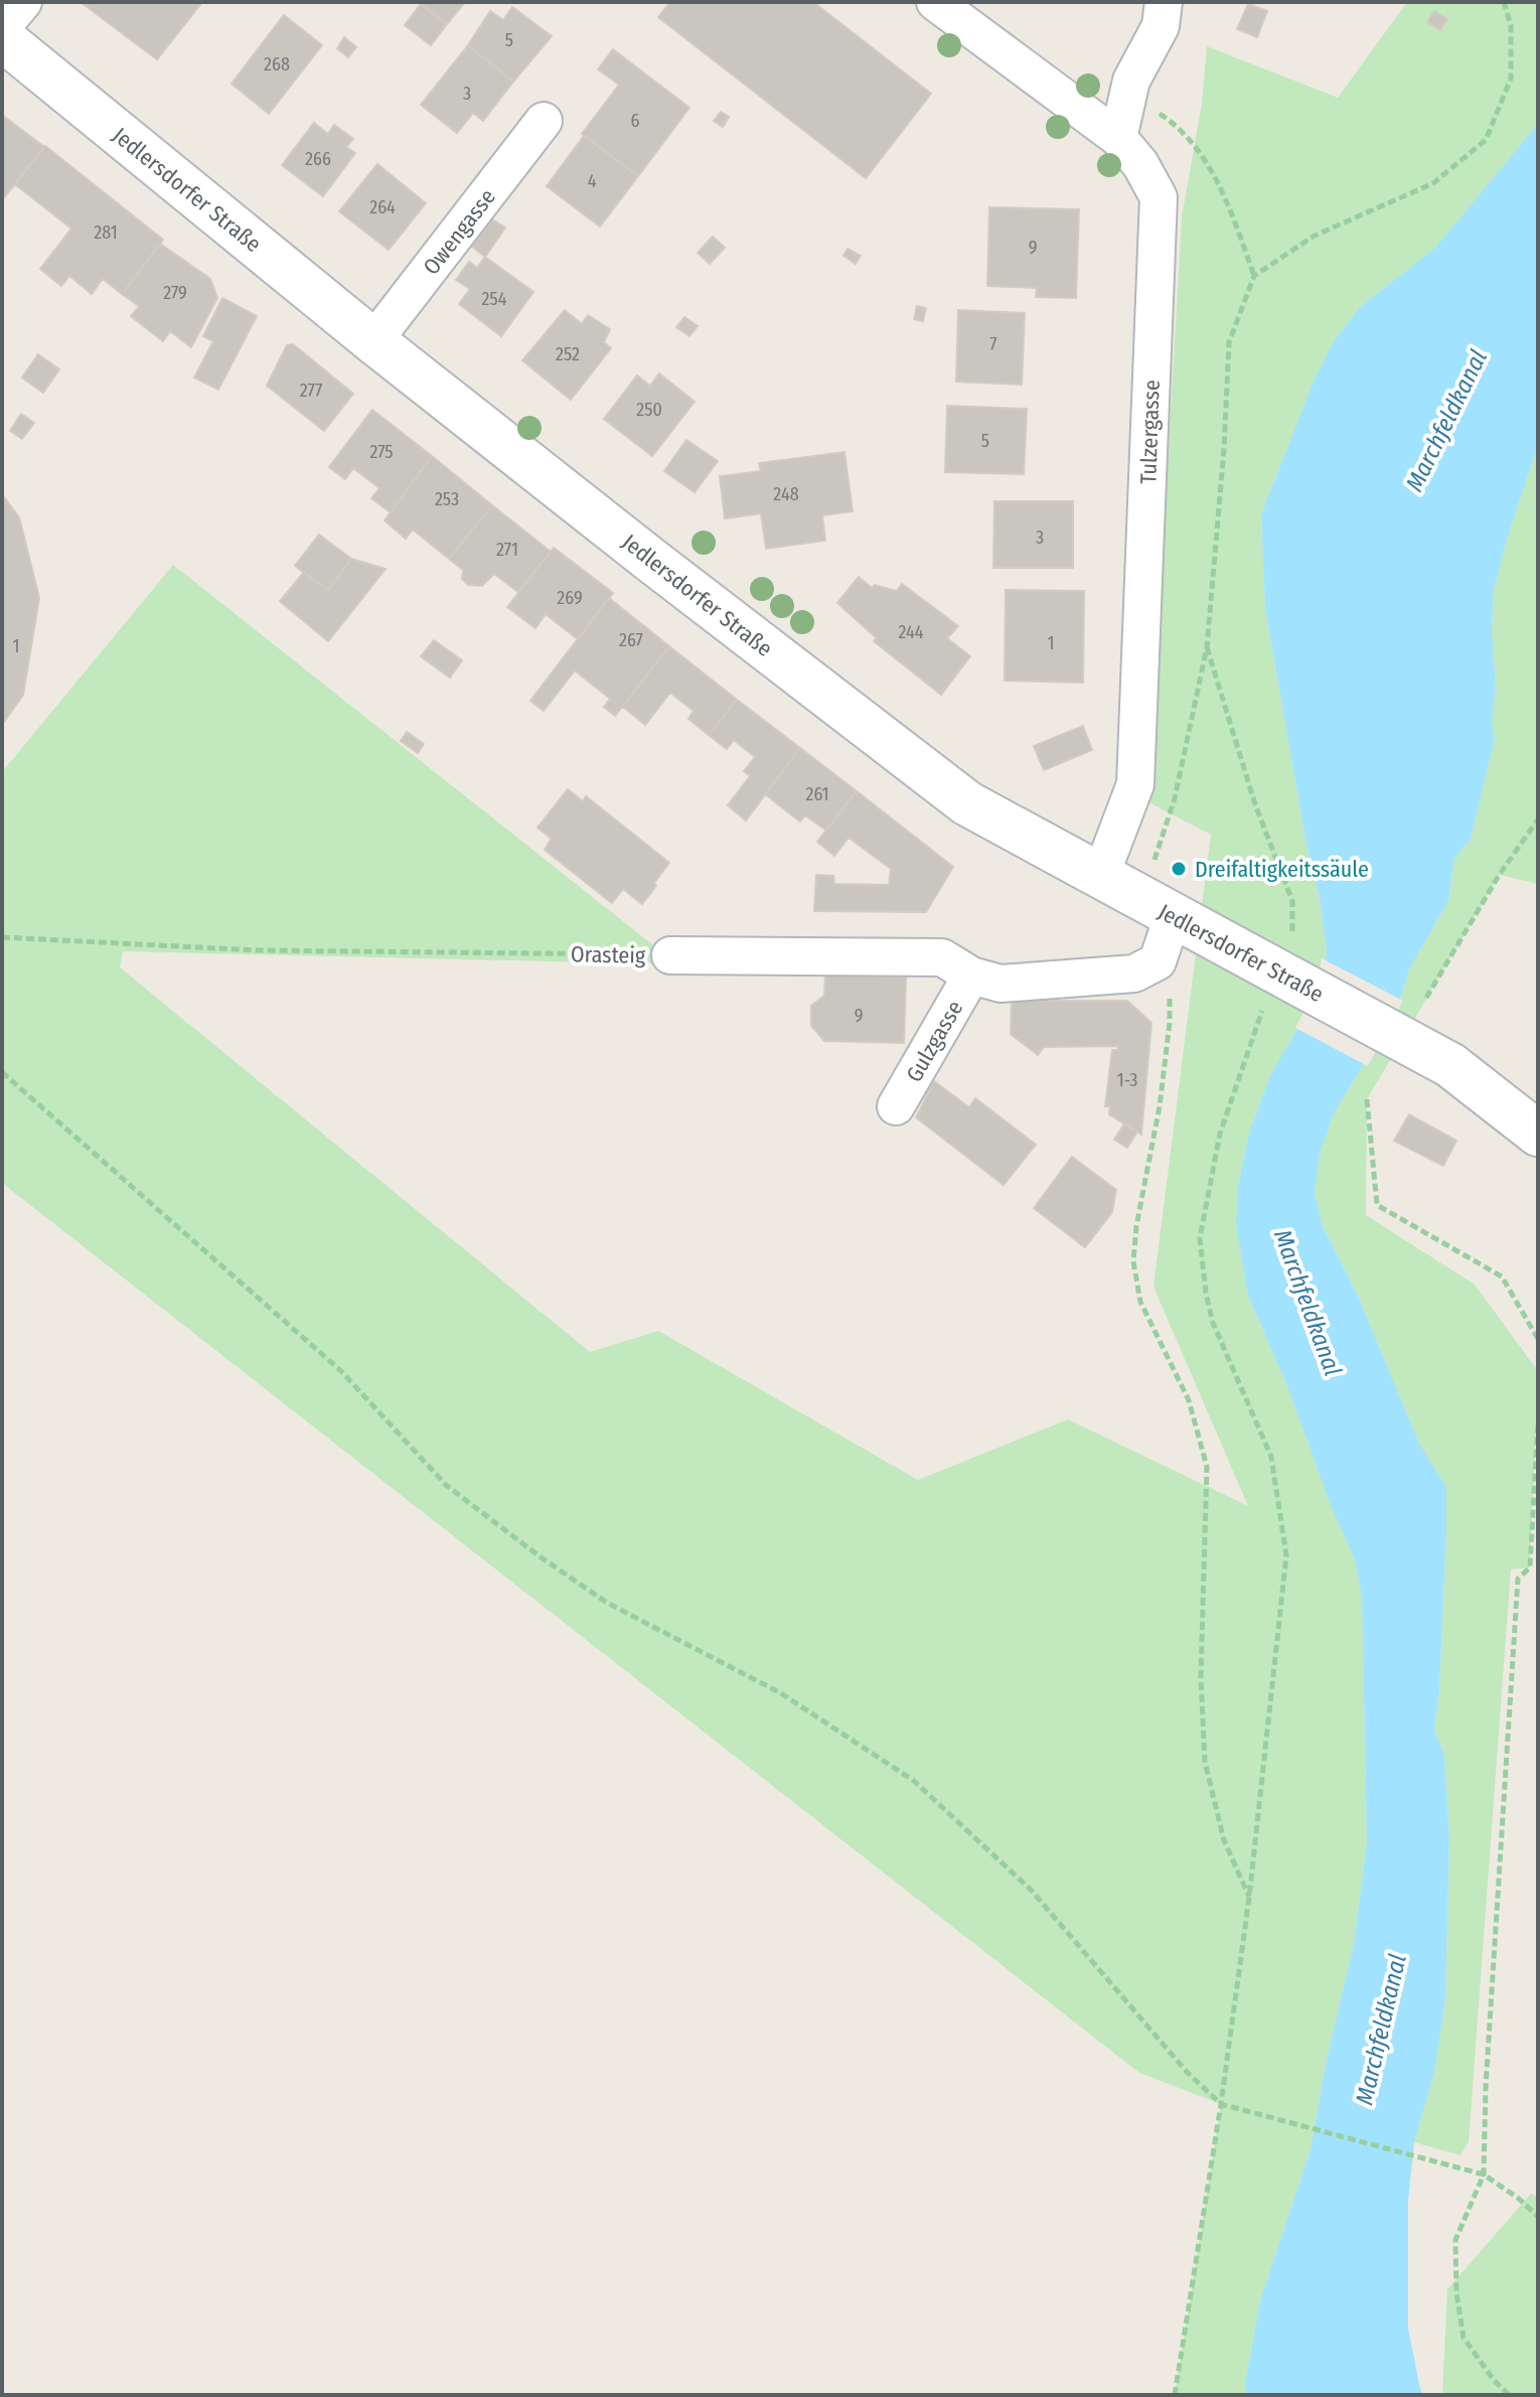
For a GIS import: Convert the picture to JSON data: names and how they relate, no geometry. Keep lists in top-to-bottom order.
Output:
{
  "streets": {
    "street": [
      "Jedlersdorfer Straße",
      "Owengasse",
      "Tulzergasse",
      "Orasteig",
      "Gulzgasse"
    ]
  },
  "crossings": [
    ["Jedlersdorfer Straße", "Owengasse"],
    ["Jedlersdorfer Straße", "Tulzergasse"],
    ["Orasteig", "Gulzgasse"]
  ],
  "water": ["Marchfeldkanal"],
  "places": ["Dreifaltigkeitssäule"],
  "house_numbers": [
    "5",
    "268",
    "3",
    "6",
    "266",
    "4",
    "264",
    "281",
    "9",
    "279",
    "254",
    "7",
    "252",
    "277",
    "250",
    "5",
    "275",
    "248",
    "253",
    "3",
    "271",
    "269",
    "244",
    "267",
    "1",
    "1",
    "261",
    "9",
    "1-3"
  ]
}
